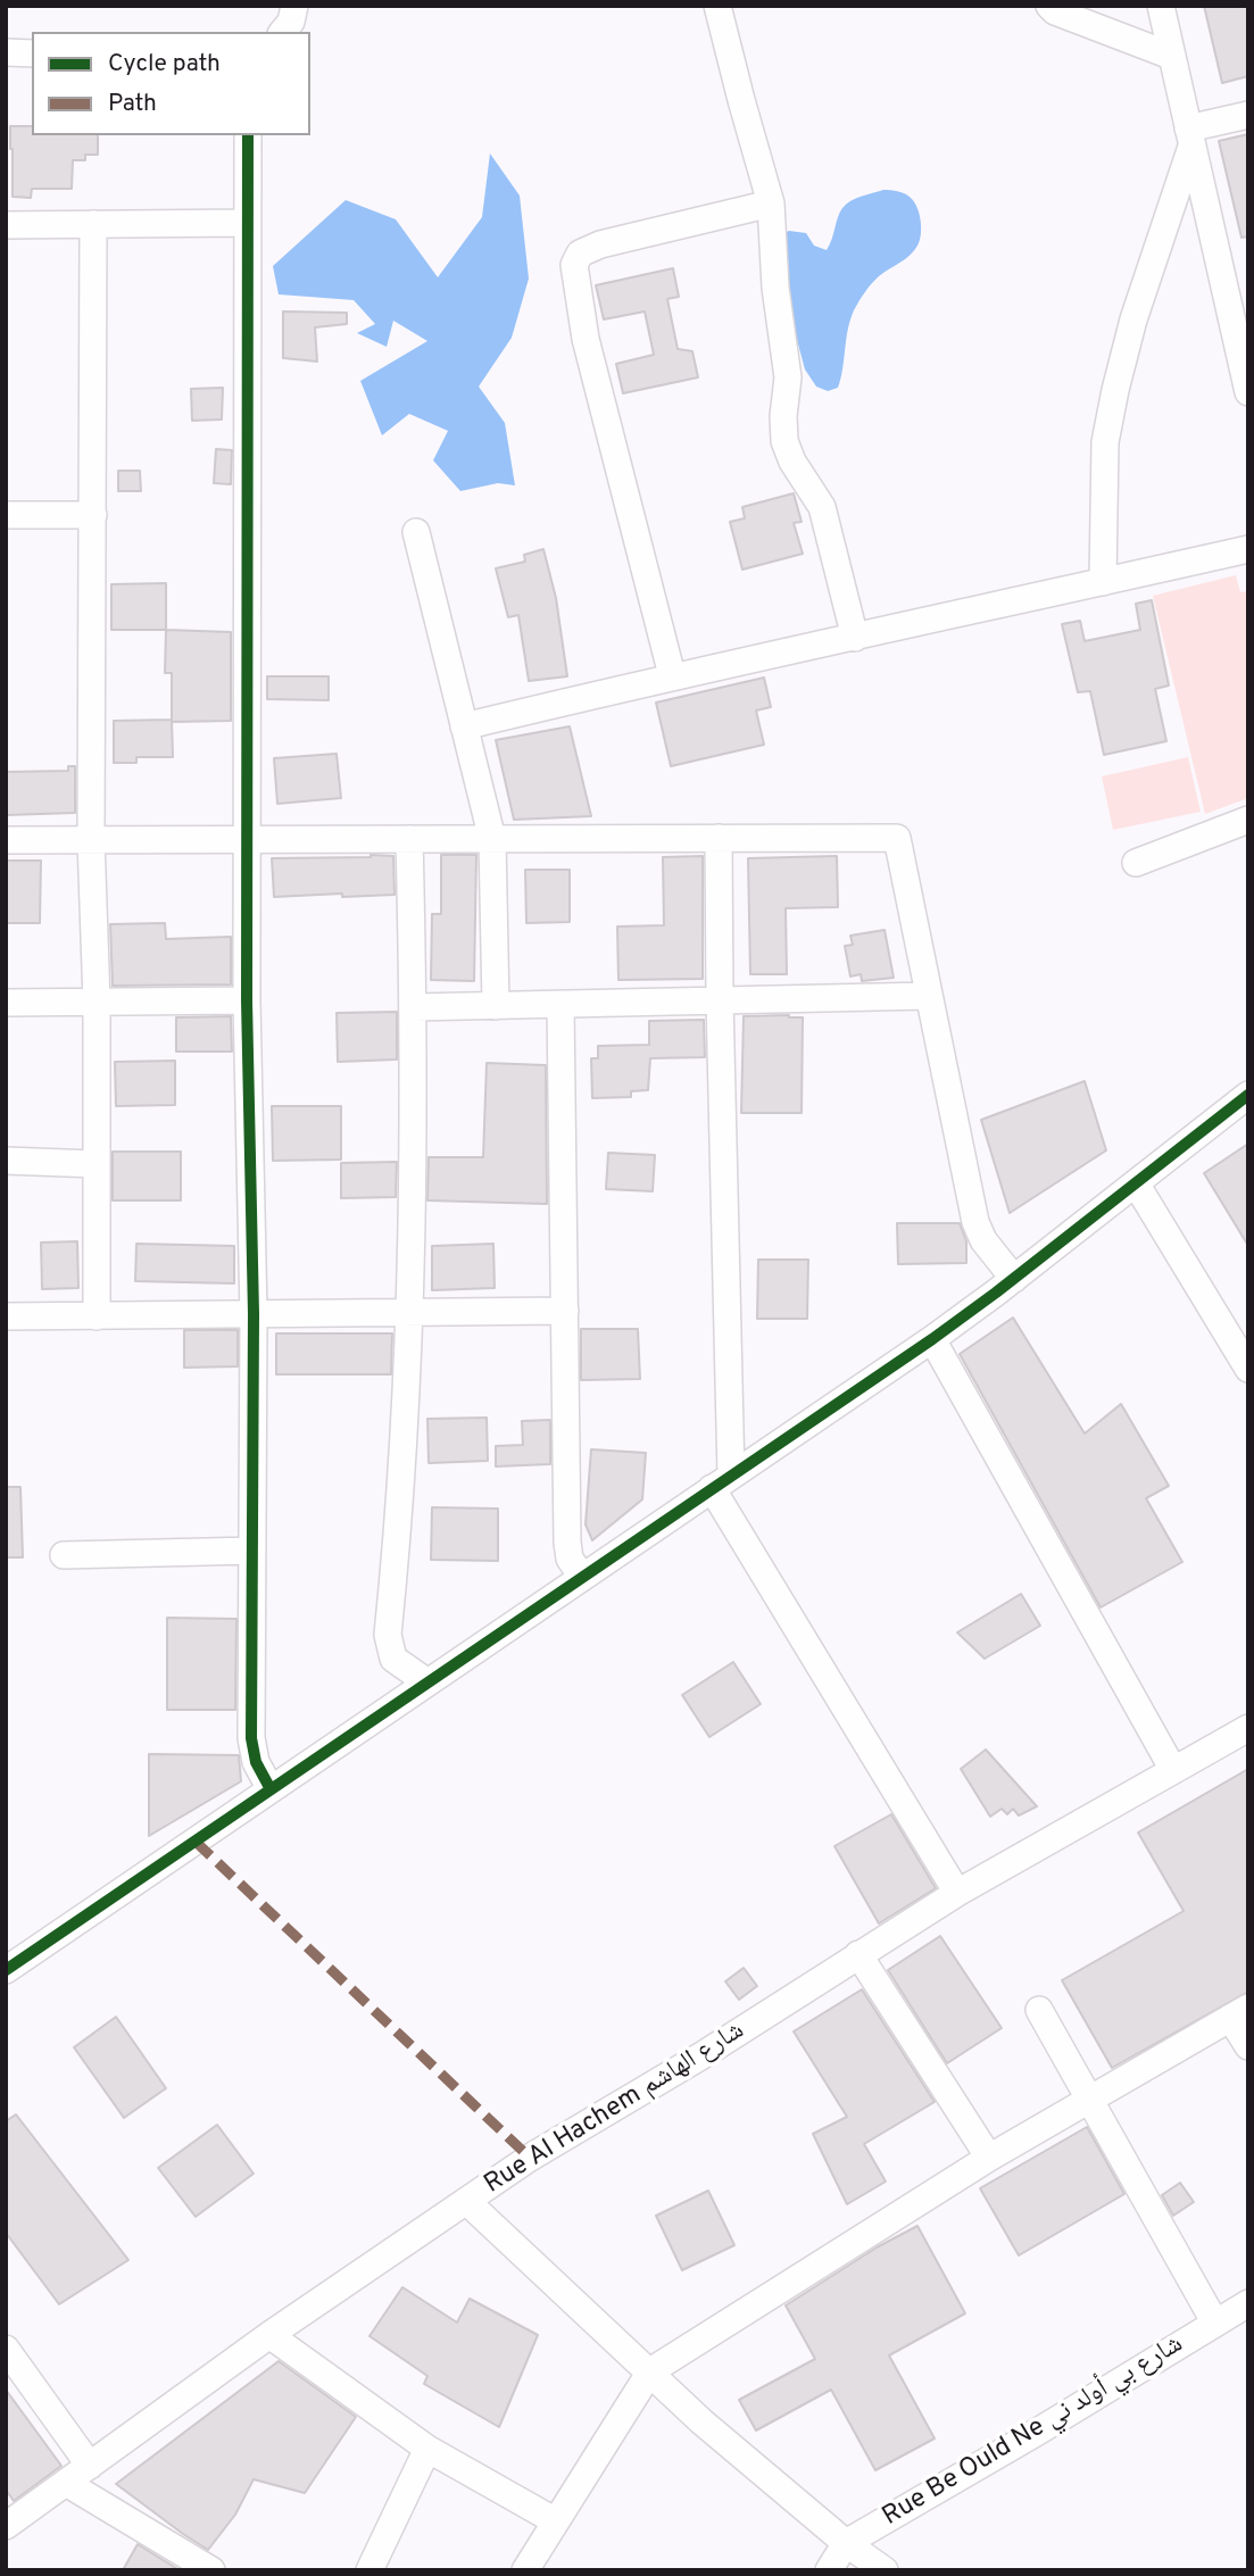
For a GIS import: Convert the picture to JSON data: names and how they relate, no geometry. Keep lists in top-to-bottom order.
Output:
{
  "streets": {
    "street": ["Rue Al Hachem شارع الهاشم", "Rue Be Ould Ne شارع بي أولد ني"]
  },
  "legend": ["Cycle path", "Path"]
}
